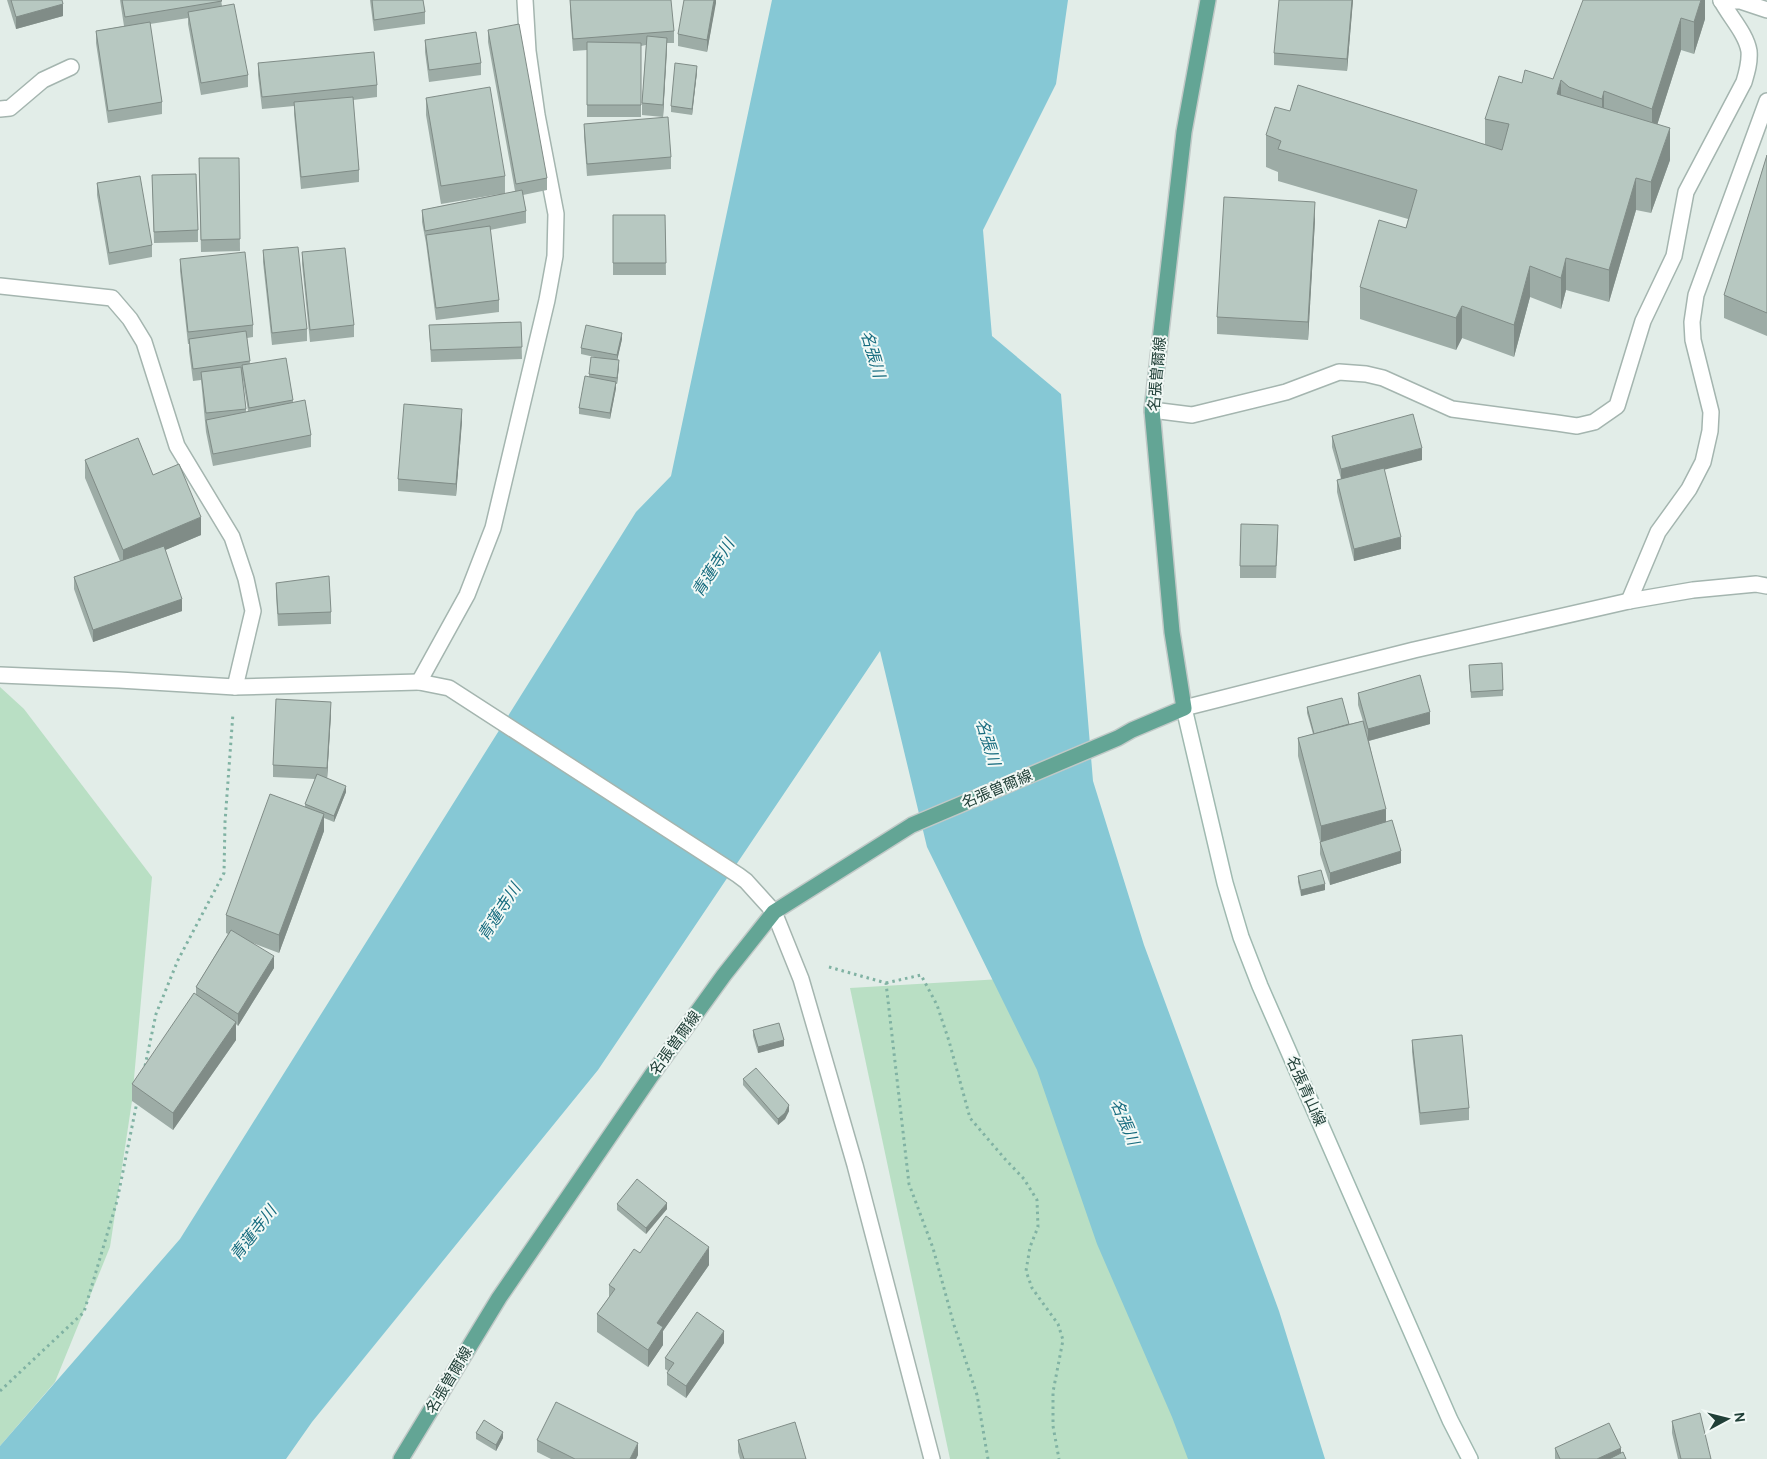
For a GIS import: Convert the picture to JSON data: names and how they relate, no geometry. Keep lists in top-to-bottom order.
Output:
{
  "streets": {
    "main road": ["名張曽爾線"],
    "street": ["名張青山線"]
  },
  "crossings": [
    ["名張曽爾線", "名張青山線"]
  ],
  "water": ["名張川", "青蓮寺川"],
  "north": "right"
}
